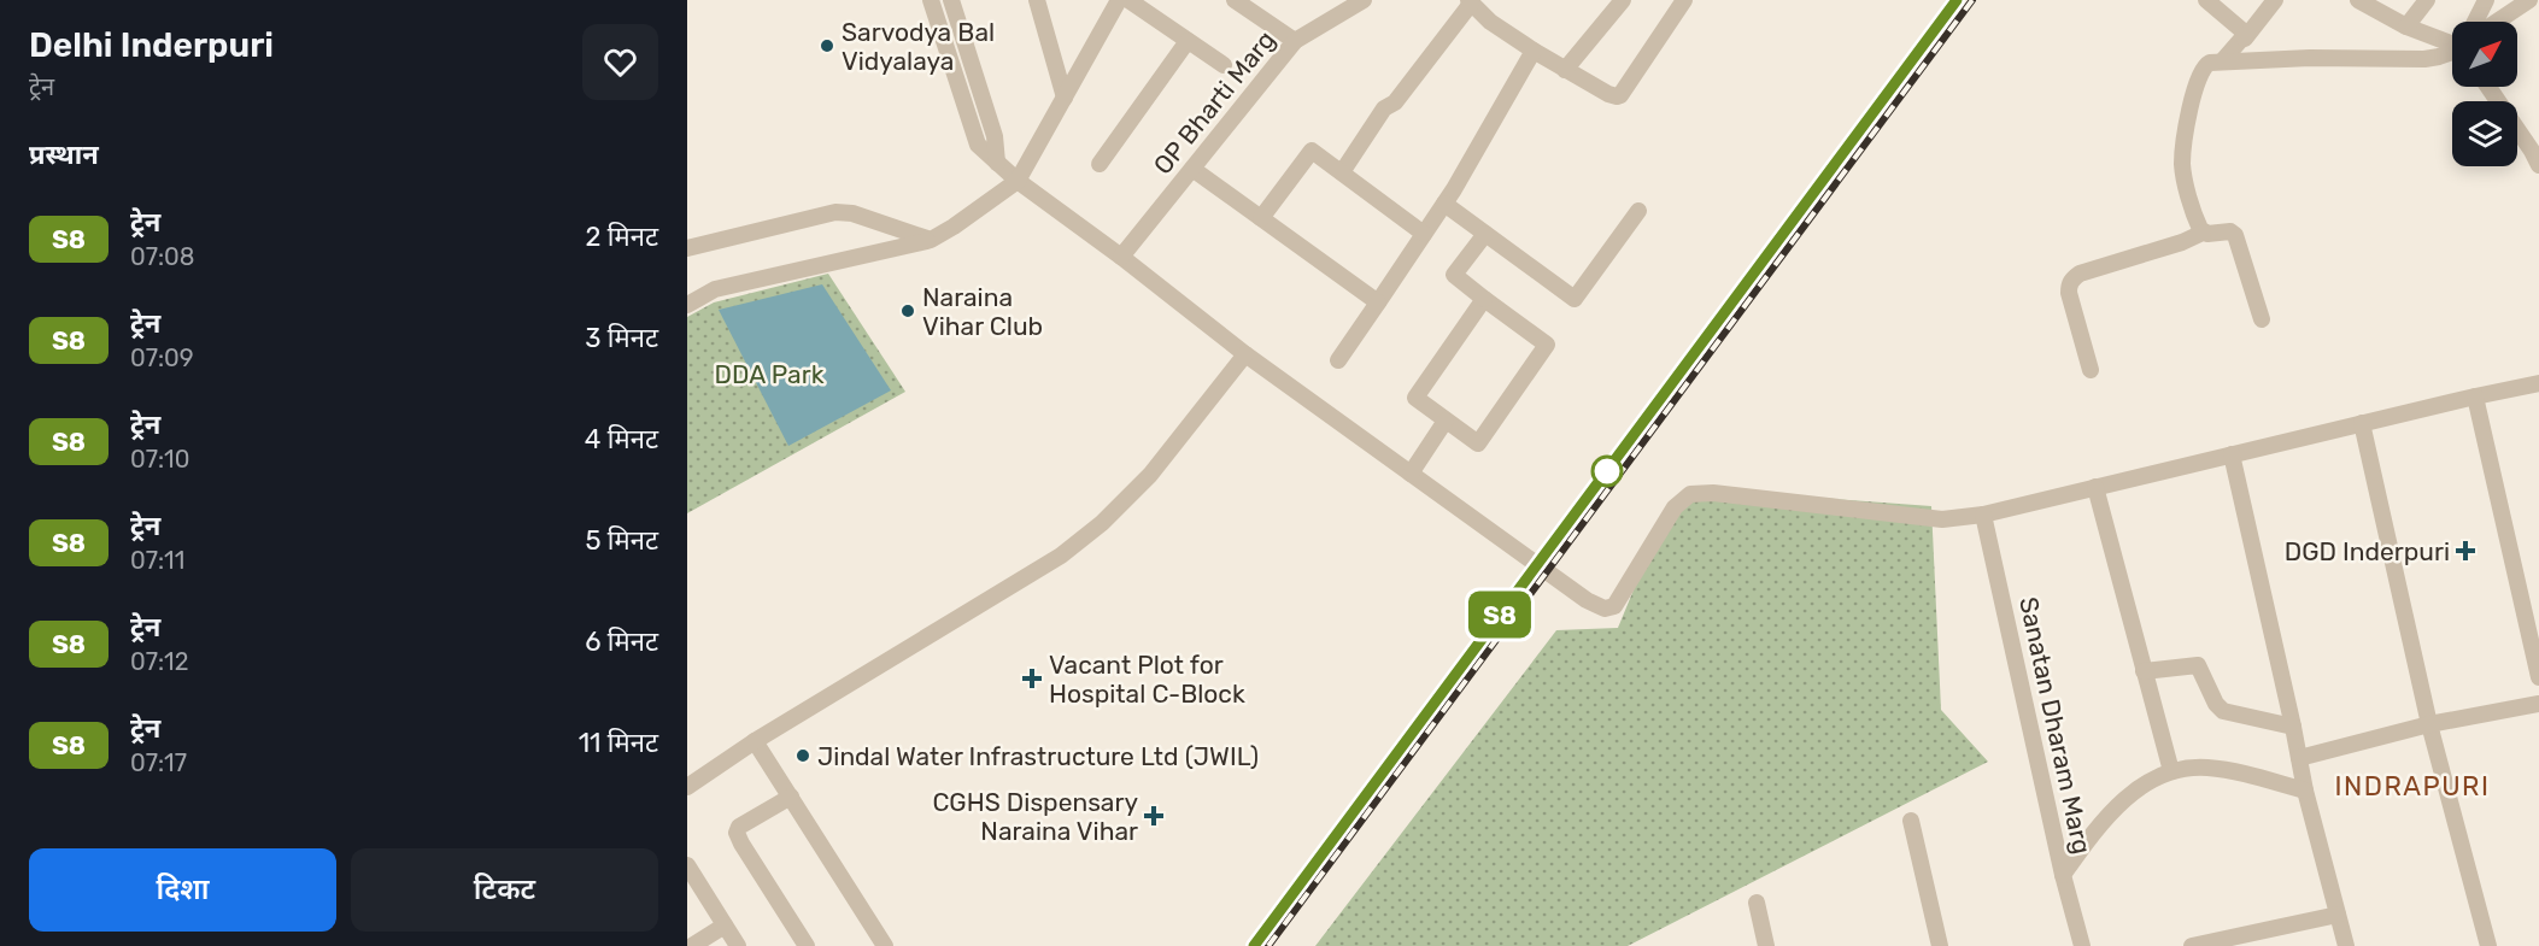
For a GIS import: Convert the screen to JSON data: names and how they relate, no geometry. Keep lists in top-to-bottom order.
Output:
{
  "streets": {
    "street": ["OP Bharti Marg", "Sanatan Dharam Marg"]
  },
  "districts": ["INDRAPURI"],
  "parks": ["DDA Park"],
  "places": {
    "other": ["Sarvodya Bal Vidyalaya", "Naraina Vihar Club", "Jindal Water Infrastructure Ltd (JWIL)"],
    "health": ["DGD Inderpuri", "Vacant Plot for Hospital C-Block", "CGHS Dispensary Naraina Vihar"]
  },
  "north": "top right",
  "page": {
    "heading": [
      ["Delhi Inderpuri", "ट्रेन"],
      "प्रस्थान"
    ],
    "on_map": "S8",
    "list": [
      {
        "mark": "S8",
        "name": "ट्रेन",
        "note": "07:08",
        "value": "2 मिनट"
      },
      {
        "mark": "S8",
        "name": "ट्रेन",
        "note": "07:09",
        "value": "3 मिनट"
      },
      {
        "mark": "S8",
        "name": "ट्रेन",
        "note": "07:10",
        "value": "4 मिनट"
      },
      {
        "mark": "S8",
        "name": "ट्रेन",
        "note": "07:11",
        "value": "5 मिनट"
      },
      {
        "mark": "S8",
        "name": "ट्रेन",
        "note": "07:12",
        "value": "6 मिनट"
      },
      {
        "mark": "S8",
        "name": "ट्रेन",
        "note": "07:17",
        "value": "11 मिनट"
      }
    ],
    "buttons": ["दिशा", "टिकट"]
  }
}
